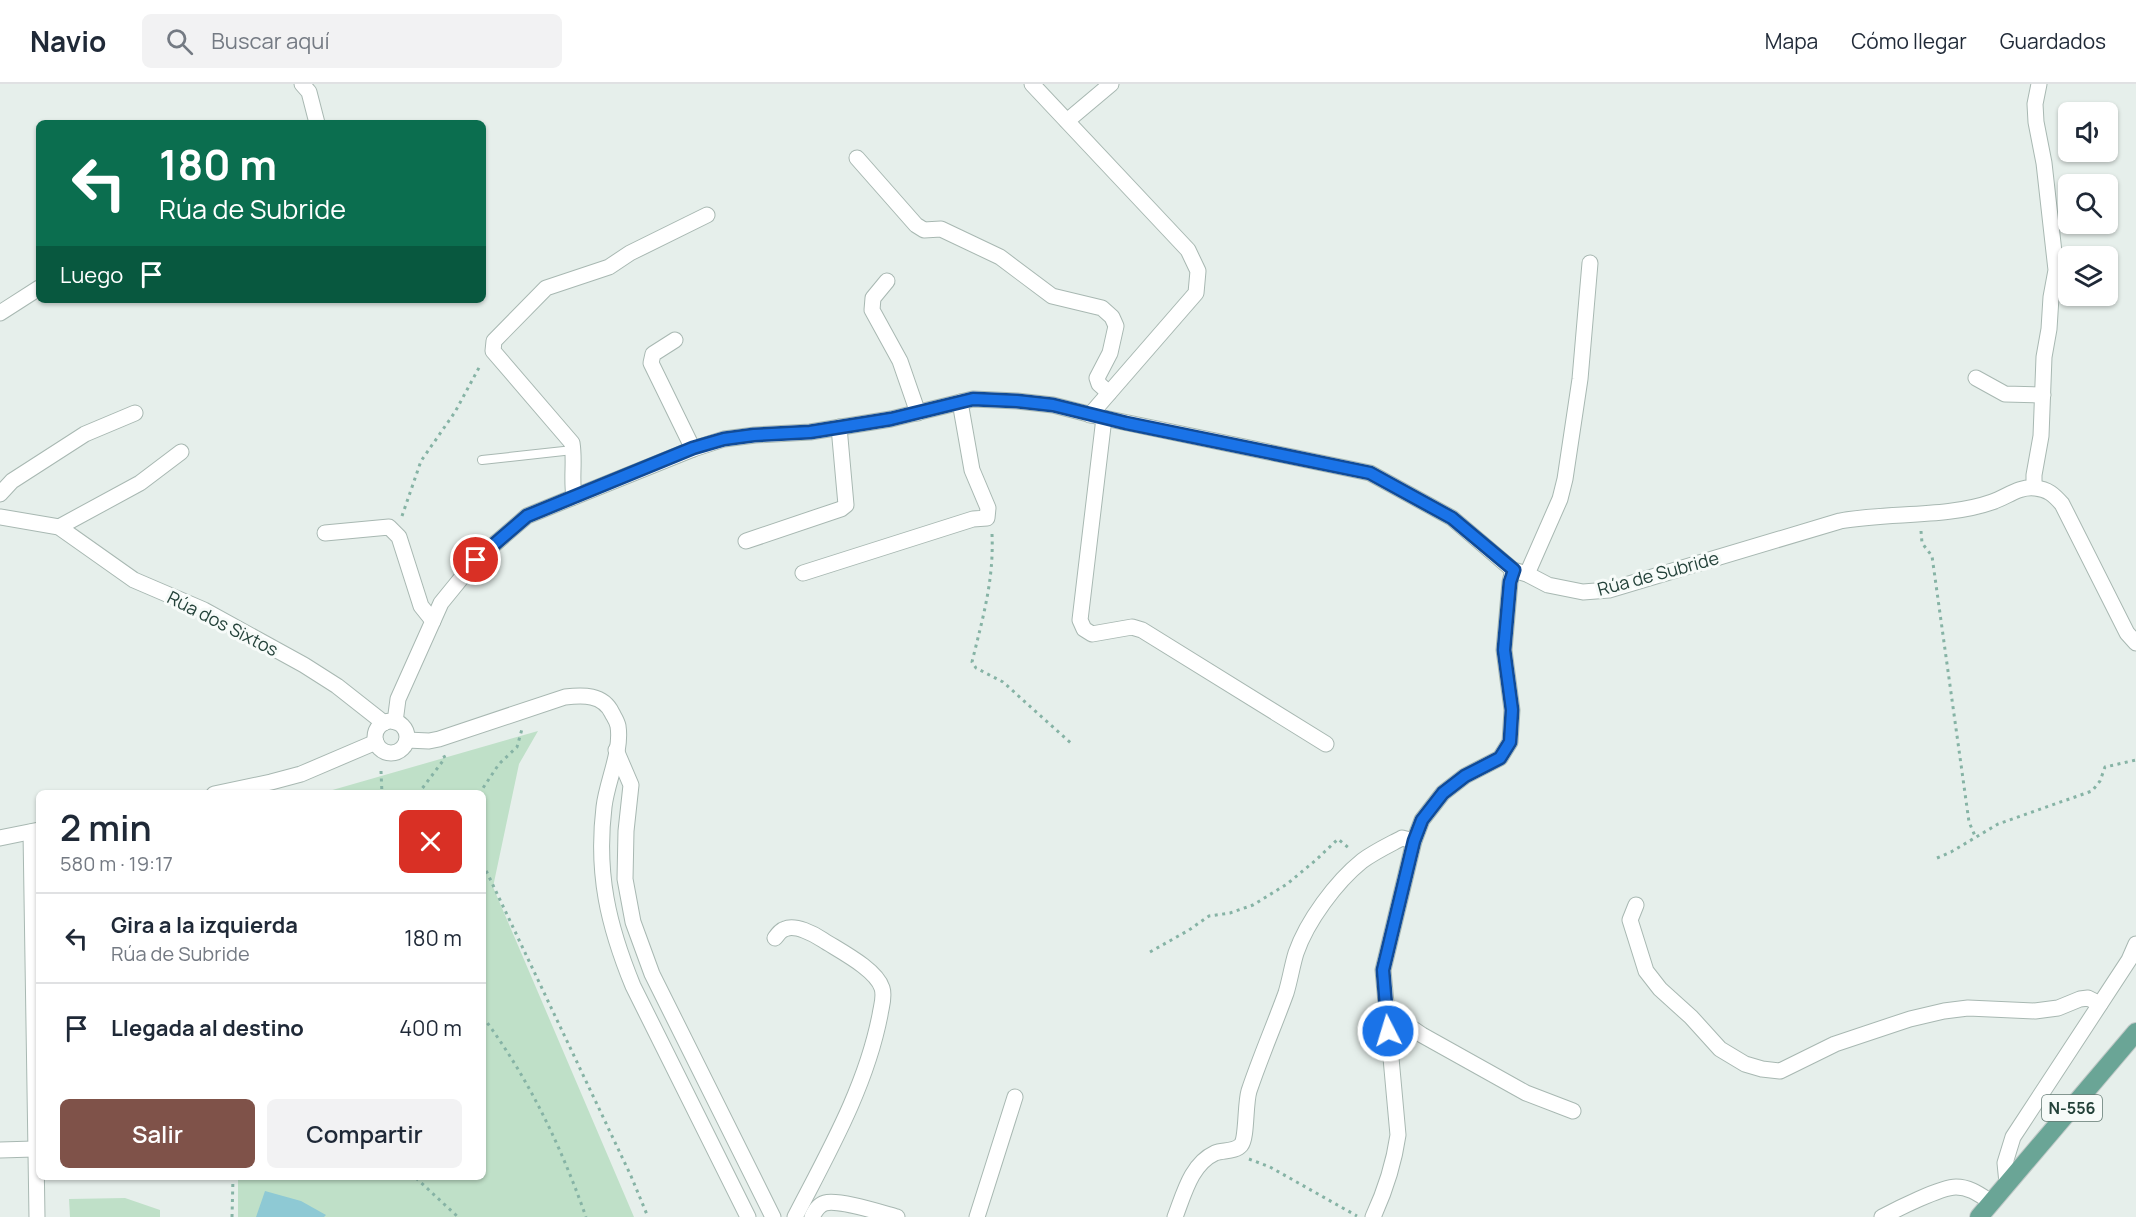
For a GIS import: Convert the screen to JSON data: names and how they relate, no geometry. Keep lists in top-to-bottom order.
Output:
{
  "streets": {
    "main road": ["N-556"],
    "street": ["Rúa de Subride", "Rúa dos Sixtos"]
  },
  "crossings": [
    ["Rúa de Subride", "Rúa dos Sixtos"]
  ],
  "page": {
    "header": "Navio",
    "search": "Buscar aquí",
    "nav": ["Mapa", "Cómo llegar", "Guardados"],
    "turn": ["180 m", "Rúa de Subride"],
    "then": "Luego",
    "heading": ["2 min", "580 m · 19:17"],
    "list": [
      {
        "name": "Gira a la izquierda",
        "note": "Rúa de Subride",
        "value": "180 m"
      },
      {
        "name": "Llegada al destino",
        "value": "400 m"
      }
    ],
    "buttons": ["Salir", "Compartir"]
  }
}
